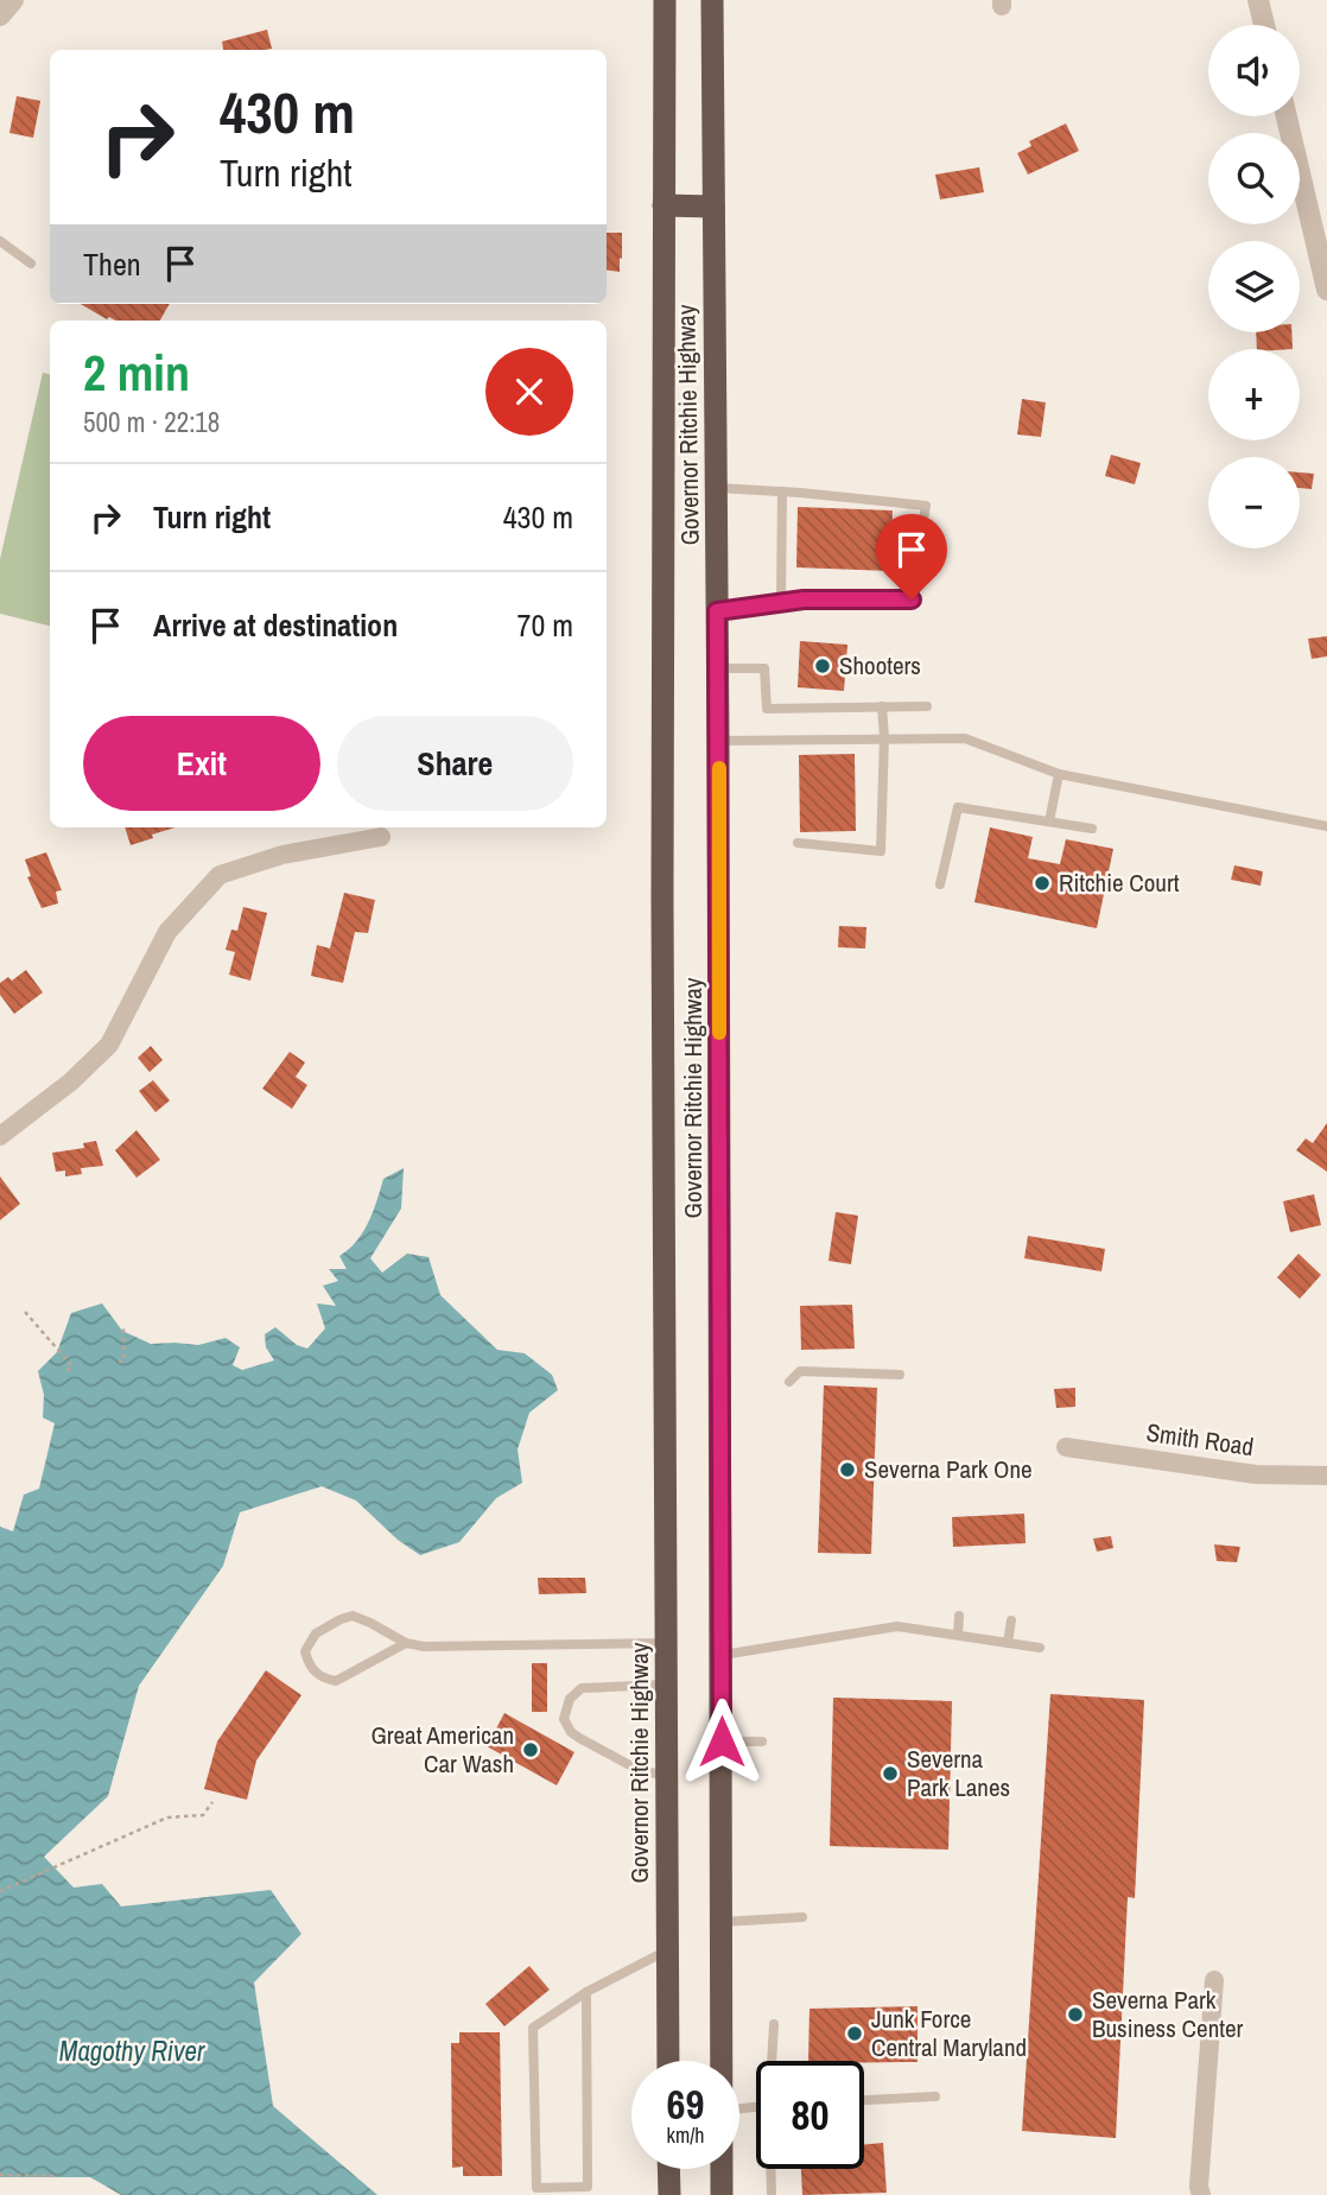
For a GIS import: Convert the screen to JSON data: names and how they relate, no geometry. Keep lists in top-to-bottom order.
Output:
{
  "streets": {
    "highway": ["Governor Ritchie Highway"],
    "street": ["Smith Road"]
  },
  "water": ["Magothy River"],
  "places": [
    "Shooters",
    "Ritchie Court",
    "Severna Park One",
    "Great American Car Wash",
    "Severna Park Lanes",
    "Severna Park Business Center",
    "Junk Force Central Maryland"
  ],
  "page": {
    "map_buttons": ["+", "−"],
    "turn": ["430 m", "Turn right"],
    "then": "Then",
    "heading": ["2 min", "500 m · 22:18"],
    "list": [
      {
        "name": "Turn right",
        "value": "430 m"
      },
      {
        "name": "Arrive at destination",
        "value": "70 m"
      }
    ],
    "buttons": ["Exit", "Share"],
    "speed": "69 km/h",
    "limit": "80"
  }
}
